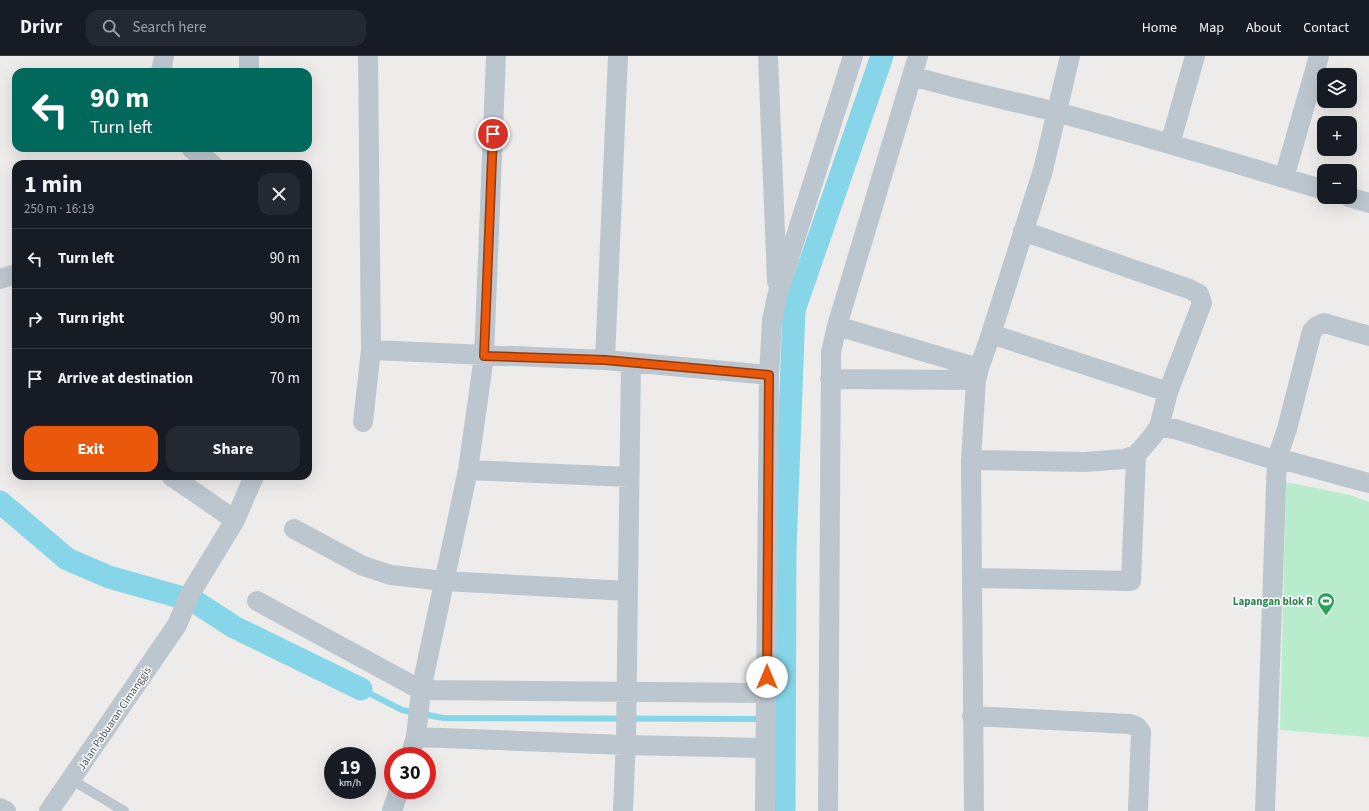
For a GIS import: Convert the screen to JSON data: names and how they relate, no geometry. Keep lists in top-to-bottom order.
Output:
{
  "streets": {
    "street": ["Jalan Pabuaran Cimanggis"]
  },
  "places": {
    "sports": ["Lapangan blok R"]
  },
  "page": {
    "header": "Drivr",
    "search": "Search here",
    "nav": [
      "Home",
      "Map",
      "About",
      "Contact"
    ],
    "map_buttons": ["+", "−"],
    "turn": ["90 m", "Turn left"],
    "heading": ["1 min", "250 m · 16:19"],
    "list": [
      {
        "name": "Turn left",
        "value": "90 m"
      },
      {
        "name": "Turn right",
        "value": "90 m"
      },
      {
        "name": "Arrive at destination",
        "value": "70 m"
      }
    ],
    "buttons": ["Exit", "Share"],
    "speed": "19 km/h",
    "limit": "30"
  }
}
